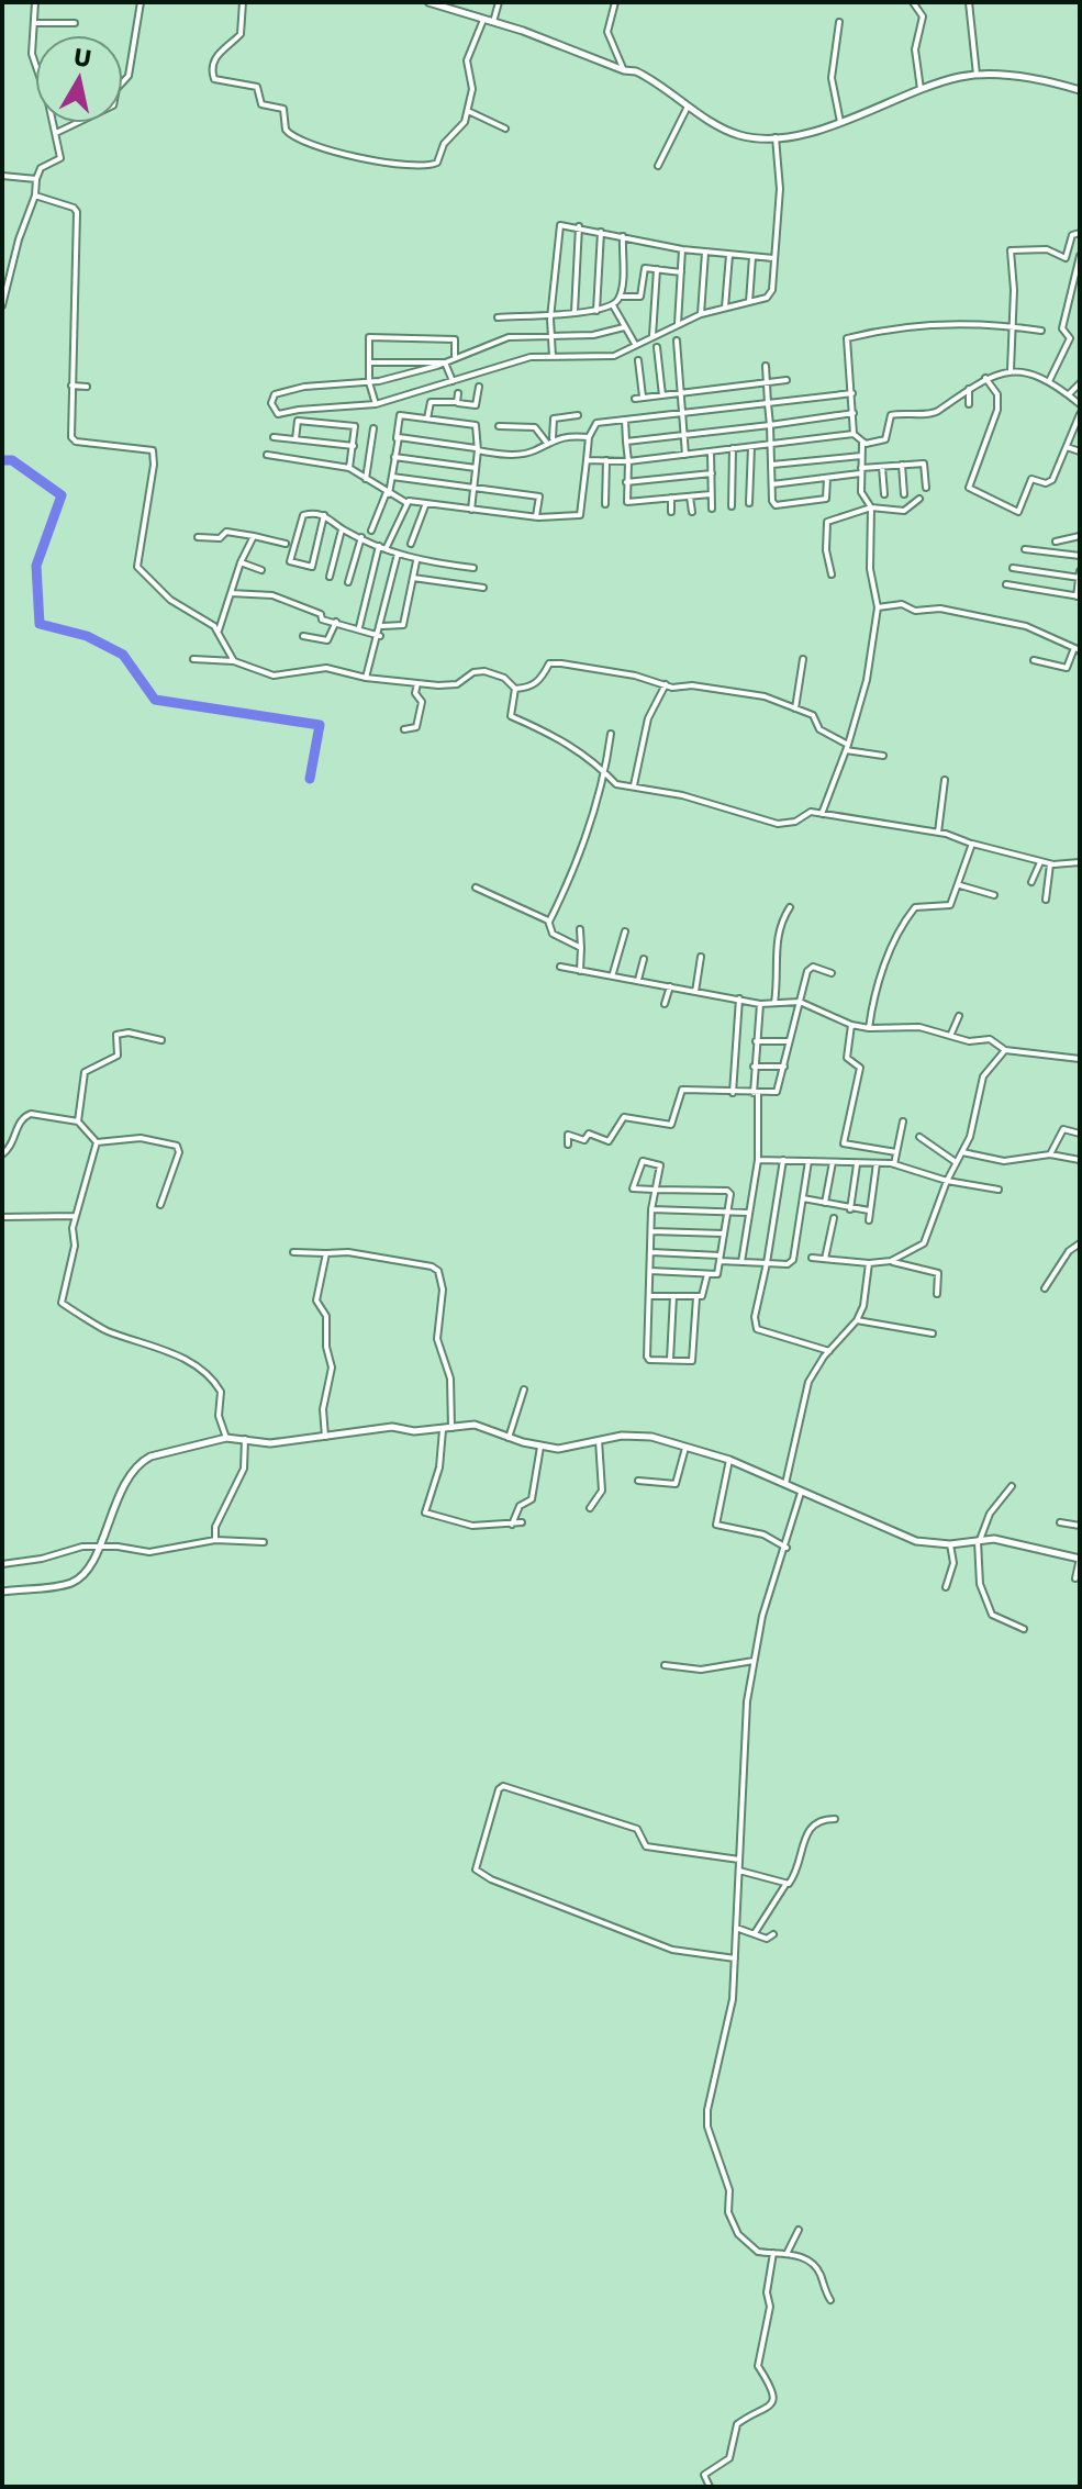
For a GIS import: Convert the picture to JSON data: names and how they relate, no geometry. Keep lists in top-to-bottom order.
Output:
{
  "north": "top"
}
